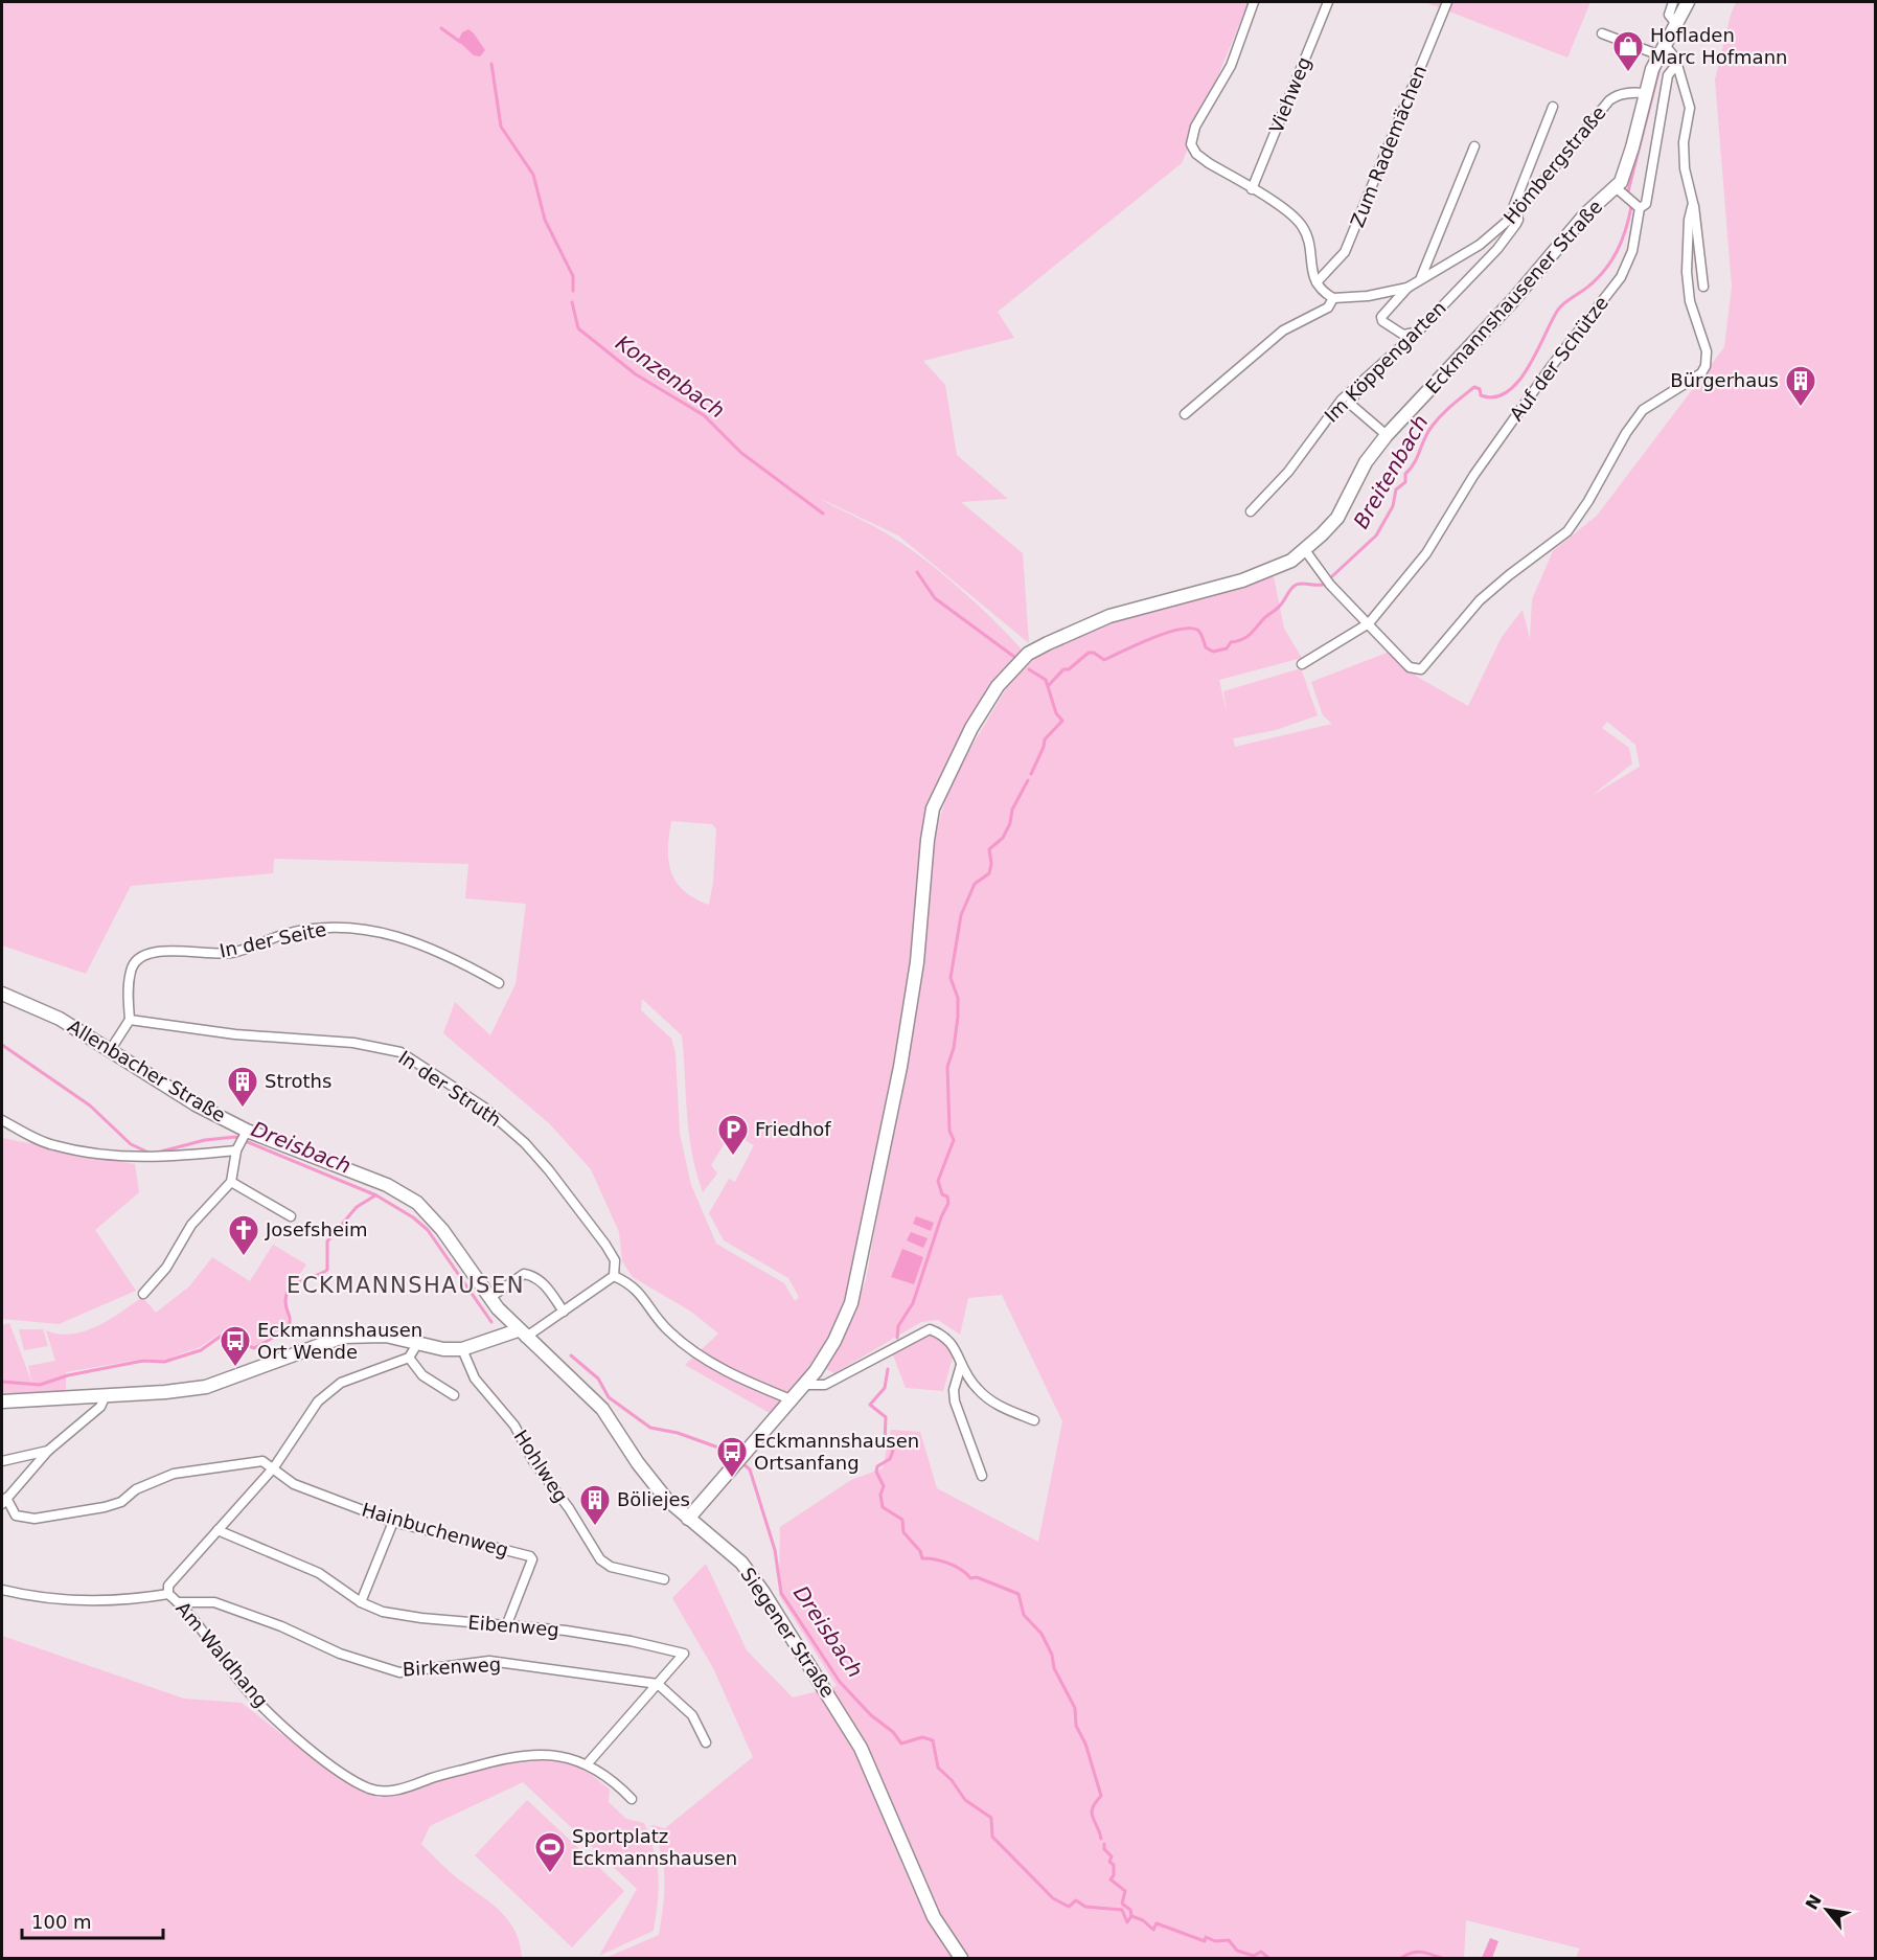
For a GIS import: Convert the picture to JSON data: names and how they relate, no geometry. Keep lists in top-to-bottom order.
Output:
{
  "streets": {
    "main road": ["Eckmannshausener Straße", "Allenbacher Straße", "Siegener Straße"],
    "street": [
      "Viehweg",
      "Zum Rademächen",
      "Hömbergstraße",
      "Auf der Schütze",
      "Im Köppengarten",
      "In der Seite",
      "In der Struth",
      "Hohlweg",
      "Hainbuchenweg",
      "Eibenweg",
      "Am Waldhang",
      "Birkenweg"
    ]
  },
  "crossings": [
    ["Hömbergstraße", "Eckmannshausener Straße"],
    ["Hömbergstraße", "Im Köppengarten"],
    ["Eckmannshausener Straße", "Siegener Straße"],
    ["In der Seite", "In der Struth"],
    ["Allenbacher Straße", "Siegener Straße"],
    ["Hainbuchenweg", "Eibenweg"],
    ["Hainbuchenweg", "Am Waldhang"],
    ["Eibenweg", "Am Waldhang"],
    ["Eibenweg", "Birkenweg"],
    ["Am Waldhang", "Birkenweg"]
  ],
  "districts": ["ECKMANNSHAUSEN"],
  "water": ["Konzenbach", "Breitenbach", "Dreisbach"],
  "places": {
    "shop": ["Hofladen Marc Hofmann"],
    "building": ["Bürgerhaus", "Stroths", "Böliejes"],
    "parking": ["Friedhof"],
    "church": ["Josefsheim"],
    "bus stop": ["Eckmannshausen Ort Wende", "Eckmannshausen Ortsanfang"],
    "sports": ["Sportplatz Eckmannshausen"]
  },
  "scale_bar": "100 m",
  "north": "top left"
}
